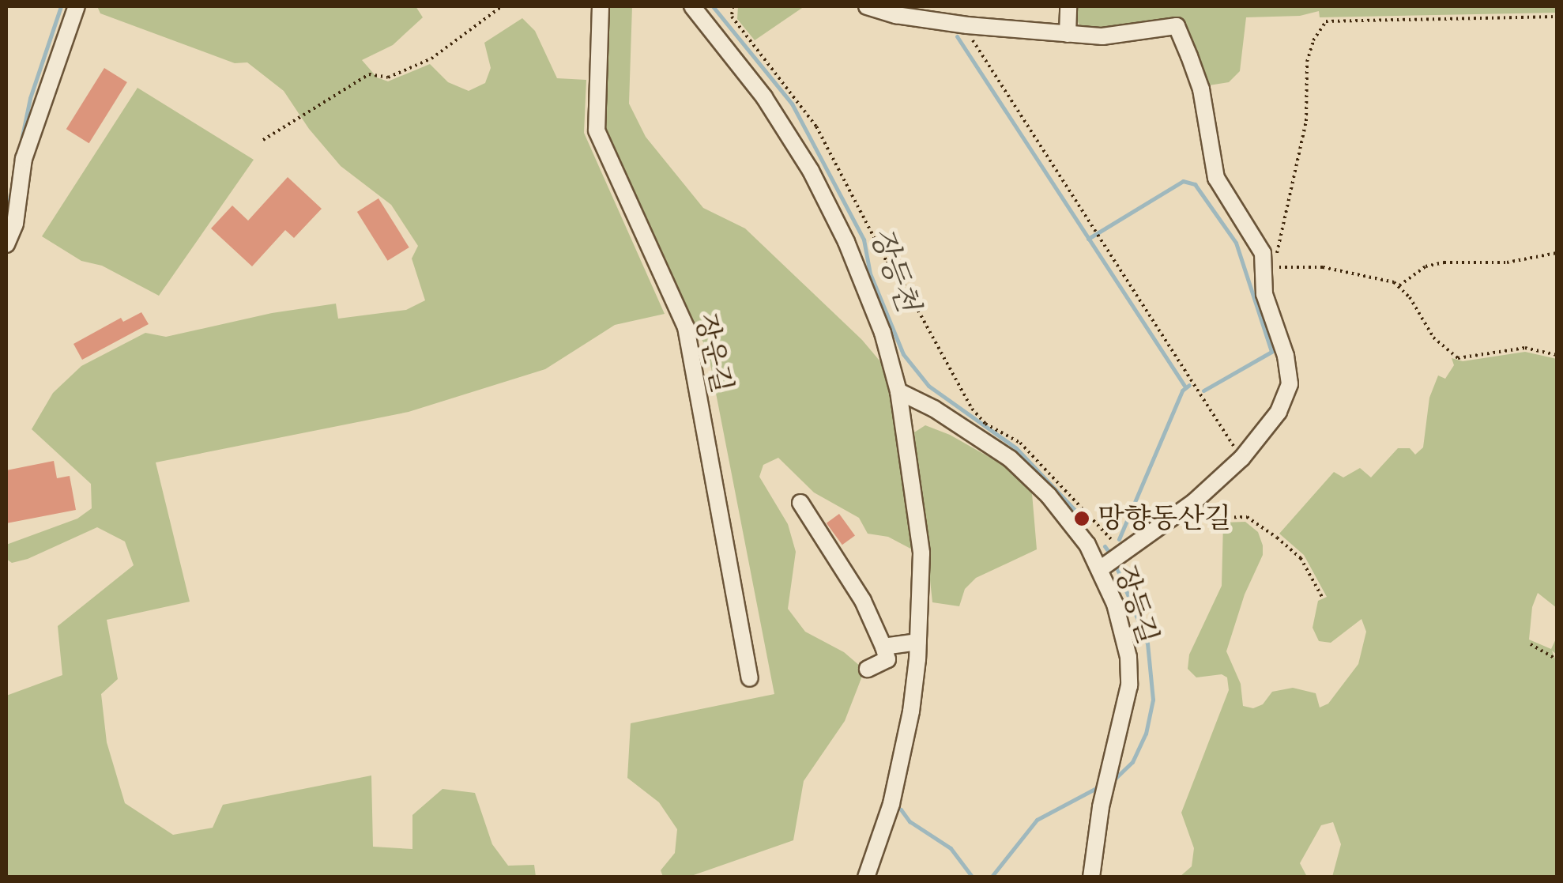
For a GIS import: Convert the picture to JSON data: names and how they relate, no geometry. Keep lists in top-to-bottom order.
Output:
{
  "streets": {
    "street": ["장운길", "장등길"]
  },
  "water": ["장등천"],
  "places": ["망향동산길"]
}
